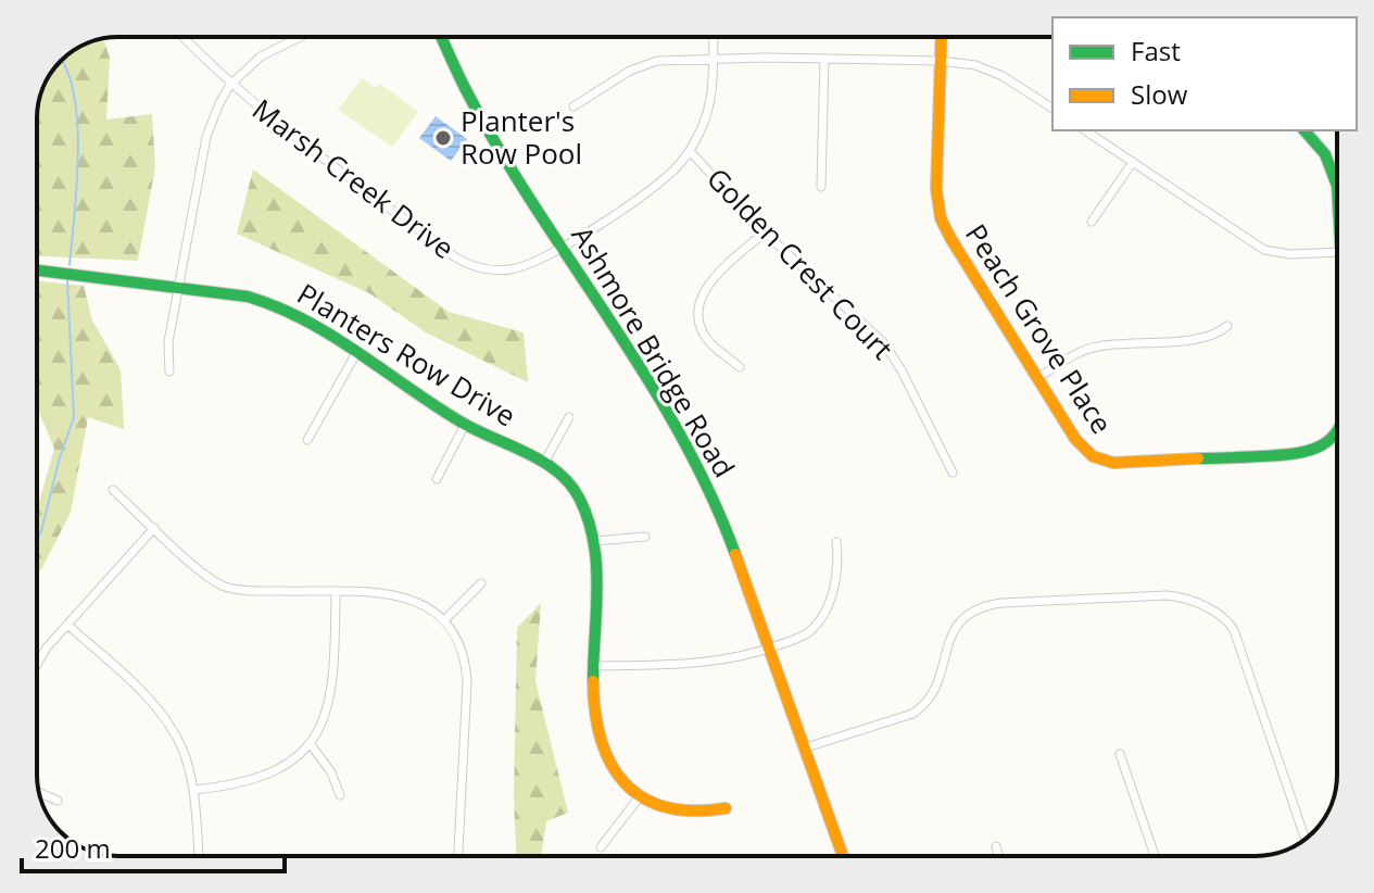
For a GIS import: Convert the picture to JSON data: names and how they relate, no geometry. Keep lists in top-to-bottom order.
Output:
{
  "streets": {
    "street": [
      "Marsh Creek Drive",
      "Golden Crest Court",
      "Peach Grove Place",
      "Ashmore Bridge Road",
      "Planters Row Drive"
    ]
  },
  "crossings": [
    ["Marsh Creek Drive", "Golden Crest Court"],
    ["Marsh Creek Drive", "Ashmore Bridge Road"]
  ],
  "places": ["Planter's Row Pool"],
  "legend": ["Fast", "Slow"],
  "scale_bar": "200 m"
}
